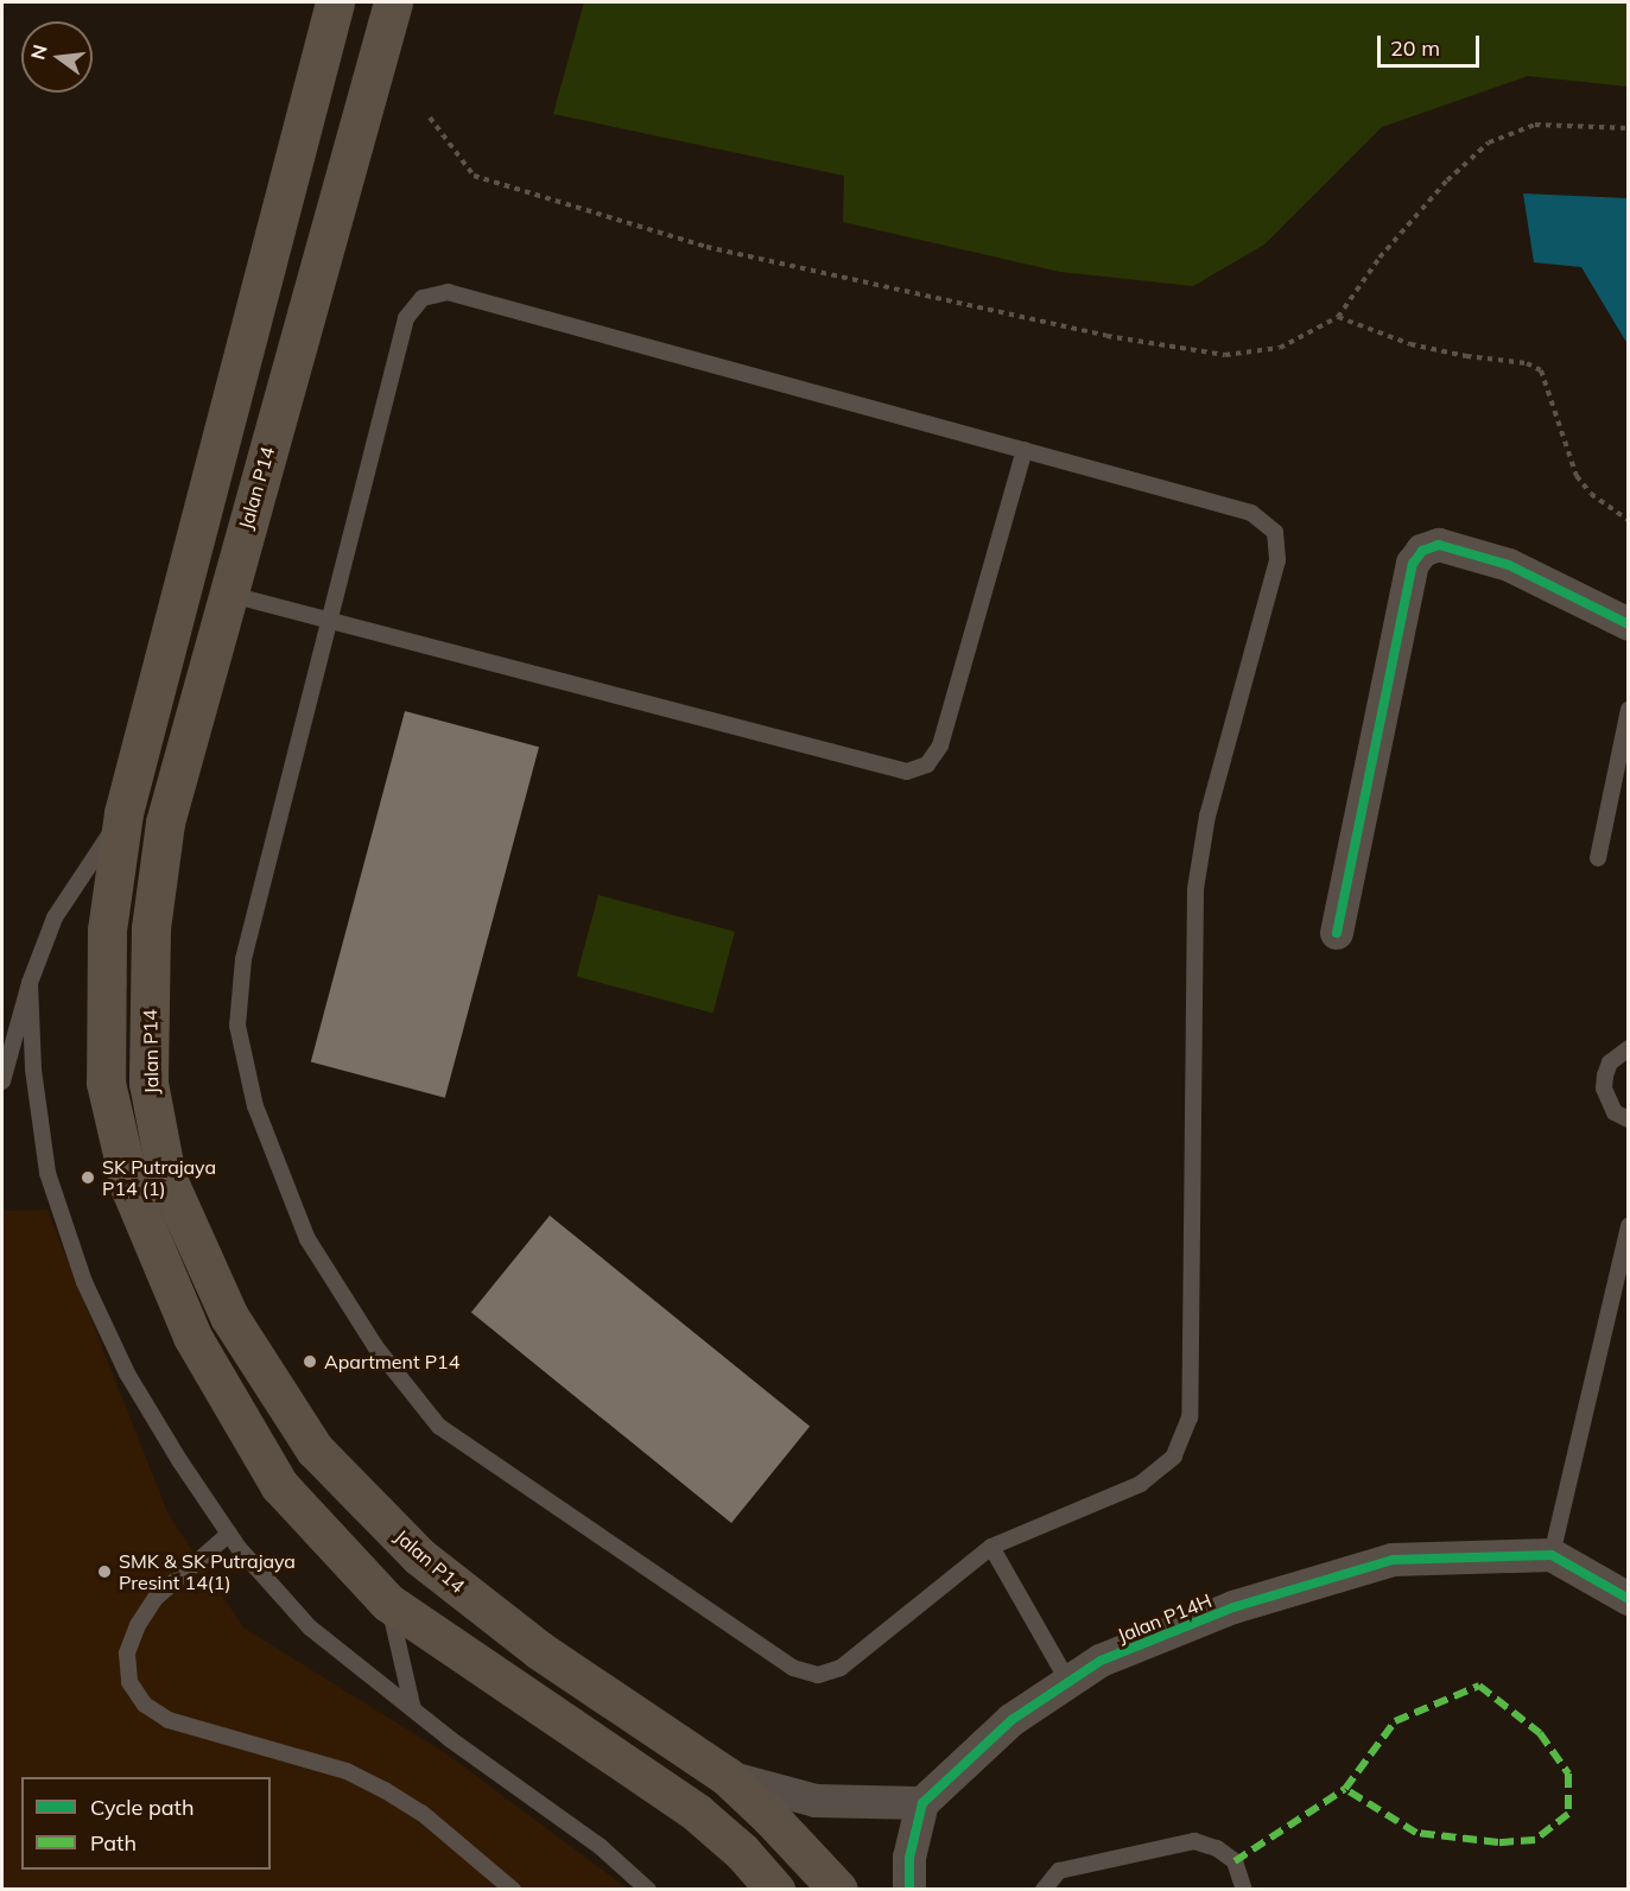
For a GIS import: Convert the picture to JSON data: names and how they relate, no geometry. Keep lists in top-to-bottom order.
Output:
{
  "streets": {
    "main road": ["Jalan P14"],
    "street": ["Jalan P14H"]
  },
  "places": ["SK Putrajaya P14 (1)", "Apartment P14", "SMK & SK Putrajaya Presint 14(1)"],
  "legend": ["Cycle path", "Path"],
  "scale_bar": "20 m",
  "north": "left"
}
